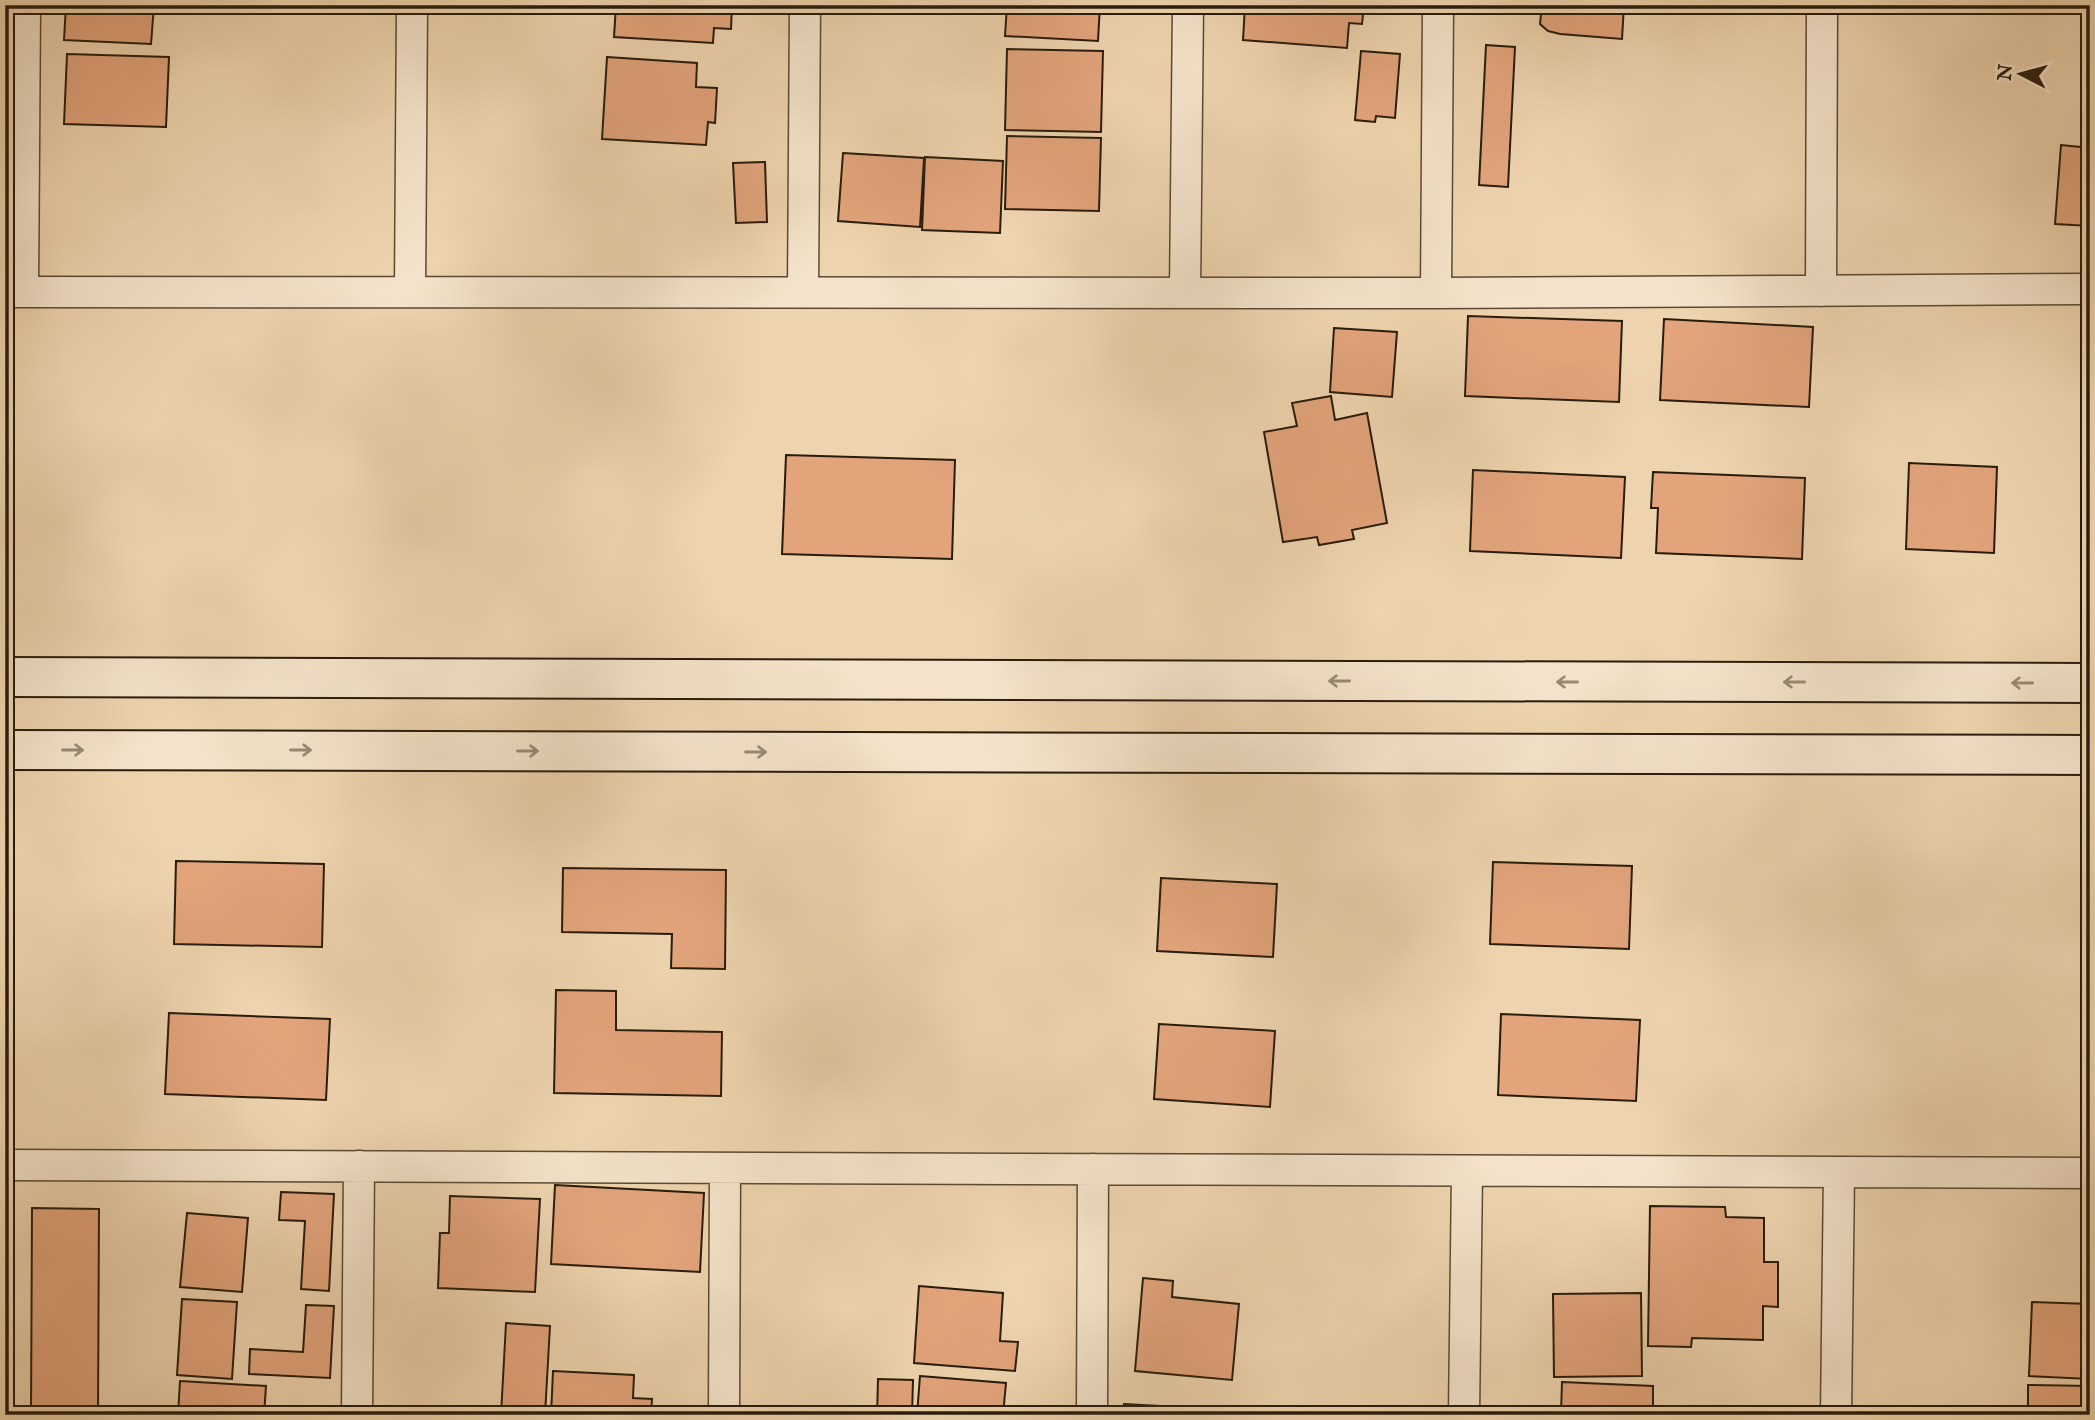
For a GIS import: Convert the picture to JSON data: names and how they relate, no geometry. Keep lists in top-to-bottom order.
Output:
{
  "north": "left"
}
